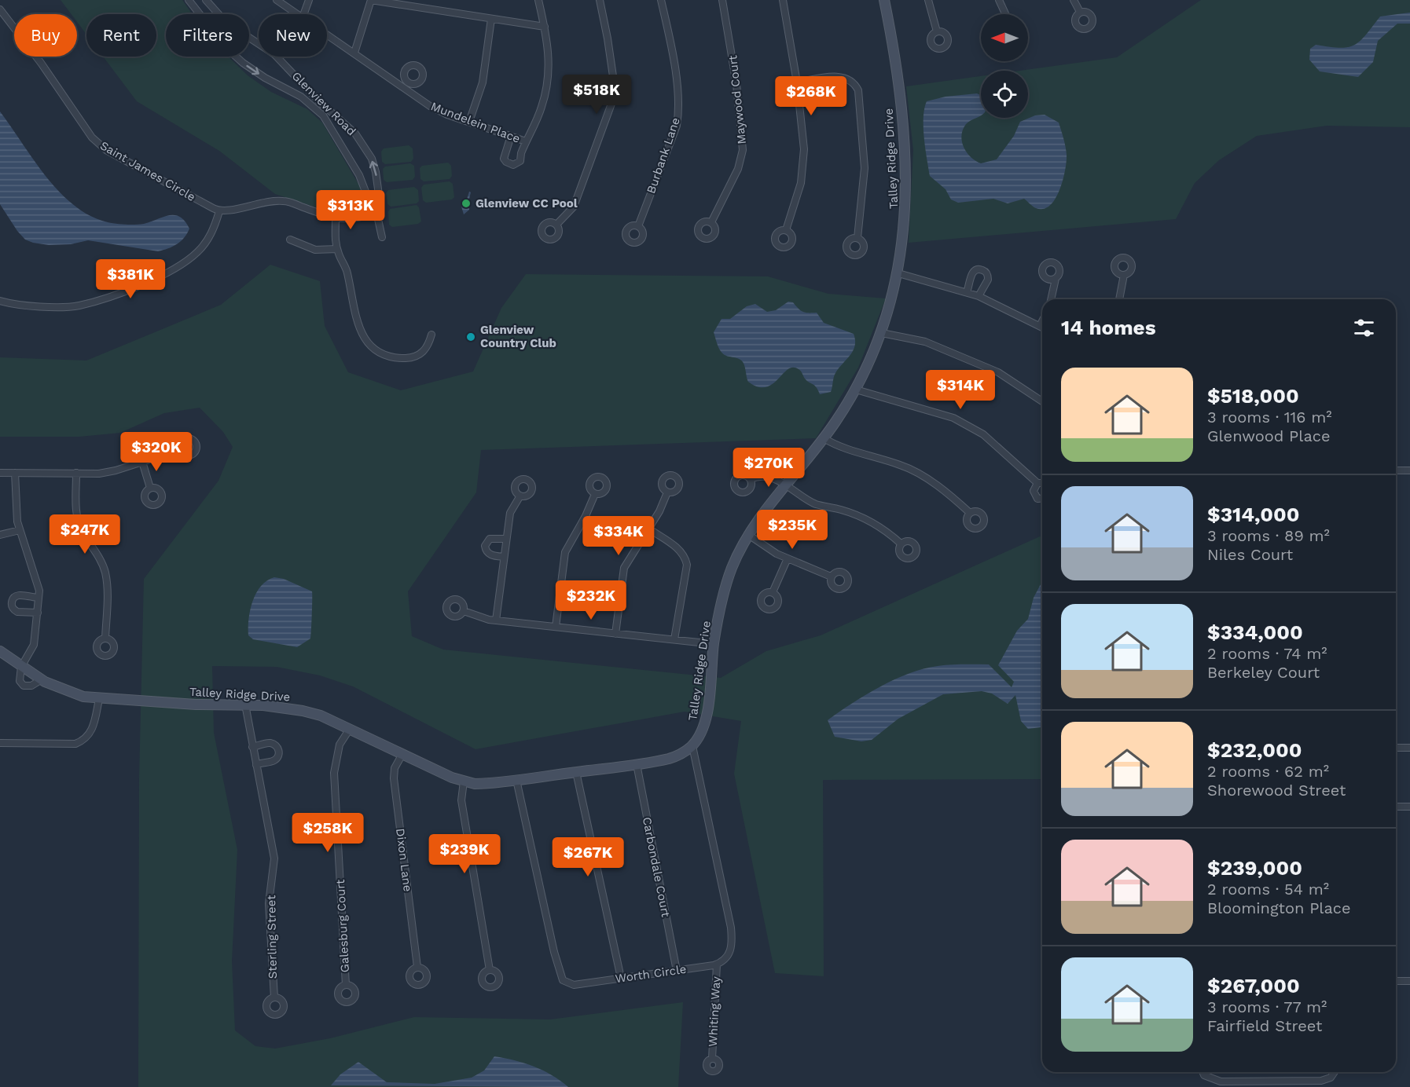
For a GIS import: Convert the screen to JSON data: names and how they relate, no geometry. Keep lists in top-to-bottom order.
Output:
{
  "streets": {
    "street": [
      "Maywood Court",
      "Glenview Road",
      "Mundelein Place",
      "Burbank Lane",
      "Talley Ridge Drive",
      "Saint James Circle",
      "Dixon Lane",
      "Carbondale Court",
      "Galesburg Court",
      "Sterling Street",
      "Worth Circle",
      "Whiting Way"
    ]
  },
  "crossings": [
    ["Talley Ridge Drive", "Dixon Lane"],
    ["Talley Ridge Drive", "Carbondale Court"],
    ["Talley Ridge Drive", "Galesburg Court"],
    ["Talley Ridge Drive", "Sterling Street"],
    ["Talley Ridge Drive", "Worth Circle"],
    ["Carbondale Court", "Worth Circle"],
    ["Worth Circle", "Whiting Way"]
  ],
  "places": ["Glenview CC Pool", "Glenview Country Club"],
  "north": "left",
  "page": {
    "chip": [
      "Buy",
      "Rent",
      "Filters",
      "New"
    ],
    "price": [
      "$518K",
      "$268K",
      "$313K",
      "$381K",
      "$314K",
      "$320K",
      "$270K",
      "$235K",
      "$247K",
      "$334K",
      "$232K",
      "$258K",
      "$239K",
      "$267K"
    ],
    "heading": "14 homes",
    "list": [
      {
        "name": "$518,000",
        "note": "3 rooms · 116 m² · Glenwood Place"
      },
      {
        "name": "$314,000",
        "note": "3 rooms · 89 m² · Niles Court"
      },
      {
        "name": "$334,000",
        "note": "2 rooms · 74 m² · Berkeley Court"
      },
      {
        "name": "$232,000",
        "note": "2 rooms · 62 m² · Shorewood Street"
      },
      {
        "name": "$239,000",
        "note": "2 rooms · 54 m² · Bloomington Place"
      },
      {
        "name": "$267,000",
        "note": "3 rooms · 77 m² · Fairfield Street"
      }
    ]
  }
}
